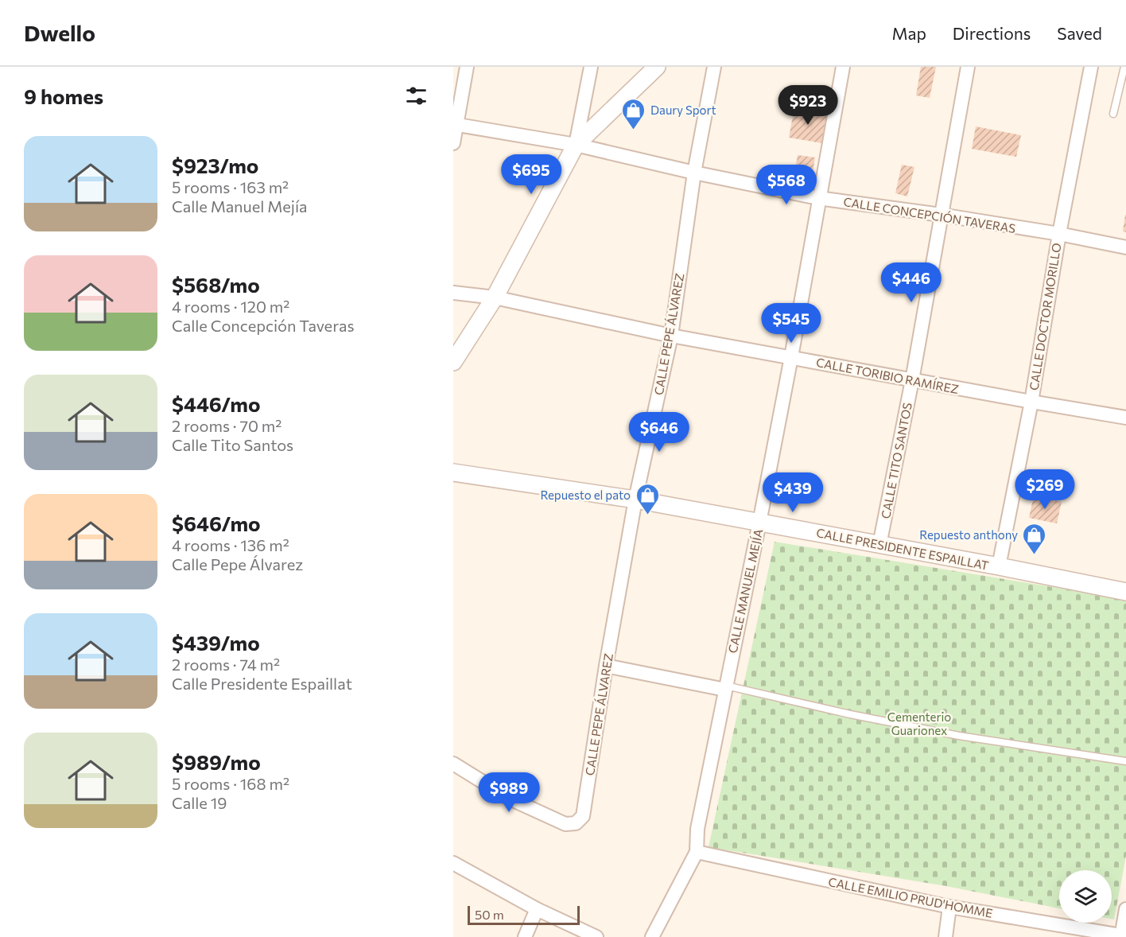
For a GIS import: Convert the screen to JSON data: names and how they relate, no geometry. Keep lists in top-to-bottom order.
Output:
{
  "streets": {
    "street": [
      "CALLE CONCEPCIÓN TAVERAS",
      "CALLE DOCTOR MORILLO",
      "CALLE PEPE ÁLVAREZ",
      "CALLE TORIBIO RAMÍREZ",
      "CALLE TITO SANTOS",
      "CALLE PRESIDENTE ESPAILLAT",
      "CALLE MANUEL MEJÍA",
      "CALLE EMILIO PRUD'HOMME"
    ]
  },
  "crossings": [
    ["CALLE CONCEPCIÓN TAVERAS", "CALLE DOCTOR MORILLO"],
    ["CALLE CONCEPCIÓN TAVERAS", "CALLE PEPE ÁLVAREZ"],
    ["CALLE CONCEPCIÓN TAVERAS", "CALLE TITO SANTOS"],
    ["CALLE CONCEPCIÓN TAVERAS", "CALLE MANUEL MEJÍA"],
    ["CALLE DOCTOR MORILLO", "CALLE TORIBIO RAMÍREZ"],
    ["CALLE DOCTOR MORILLO", "CALLE PRESIDENTE ESPAILLAT"],
    ["CALLE PEPE ÁLVAREZ", "CALLE TORIBIO RAMÍREZ"],
    ["CALLE PEPE ÁLVAREZ", "CALLE PRESIDENTE ESPAILLAT"],
    ["CALLE TORIBIO RAMÍREZ", "CALLE TITO SANTOS"],
    ["CALLE TORIBIO RAMÍREZ", "CALLE MANUEL MEJÍA"],
    ["CALLE TITO SANTOS", "CALLE PRESIDENTE ESPAILLAT"],
    ["CALLE PRESIDENTE ESPAILLAT", "CALLE MANUEL MEJÍA"],
    ["CALLE MANUEL MEJÍA", "CALLE EMILIO PRUD'HOMME"]
  ],
  "parks": ["Cementerio Guarionex"],
  "places": {
    "shop": ["Daury Sport", "Repuesto el pato", "Repuesto anthony"]
  },
  "scale_bar": "50 m",
  "page": {
    "header": "Dwello",
    "nav": ["Map", "Directions", "Saved"],
    "heading": "9 homes",
    "price": [
      "$923",
      "$695",
      "$568",
      "$446",
      "$545",
      "$646",
      "$269",
      "$439",
      "$989"
    ],
    "list": [
      {
        "name": "$923/mo",
        "note": "5 rooms · 163 m² · Calle Manuel Mejía"
      },
      {
        "name": "$568/mo",
        "note": "4 rooms · 120 m² · Calle Concepción Taveras"
      },
      {
        "name": "$446/mo",
        "note": "2 rooms · 70 m² · Calle Tito Santos"
      },
      {
        "name": "$646/mo",
        "note": "4 rooms · 136 m² · Calle Pepe Álvarez"
      },
      {
        "name": "$439/mo",
        "note": "2 rooms · 74 m² · Calle Presidente Espaillat"
      },
      {
        "name": "$989/mo",
        "note": "5 rooms · 168 m² · Calle 19"
      }
    ],
    "scale": "50 m"
  }
}
